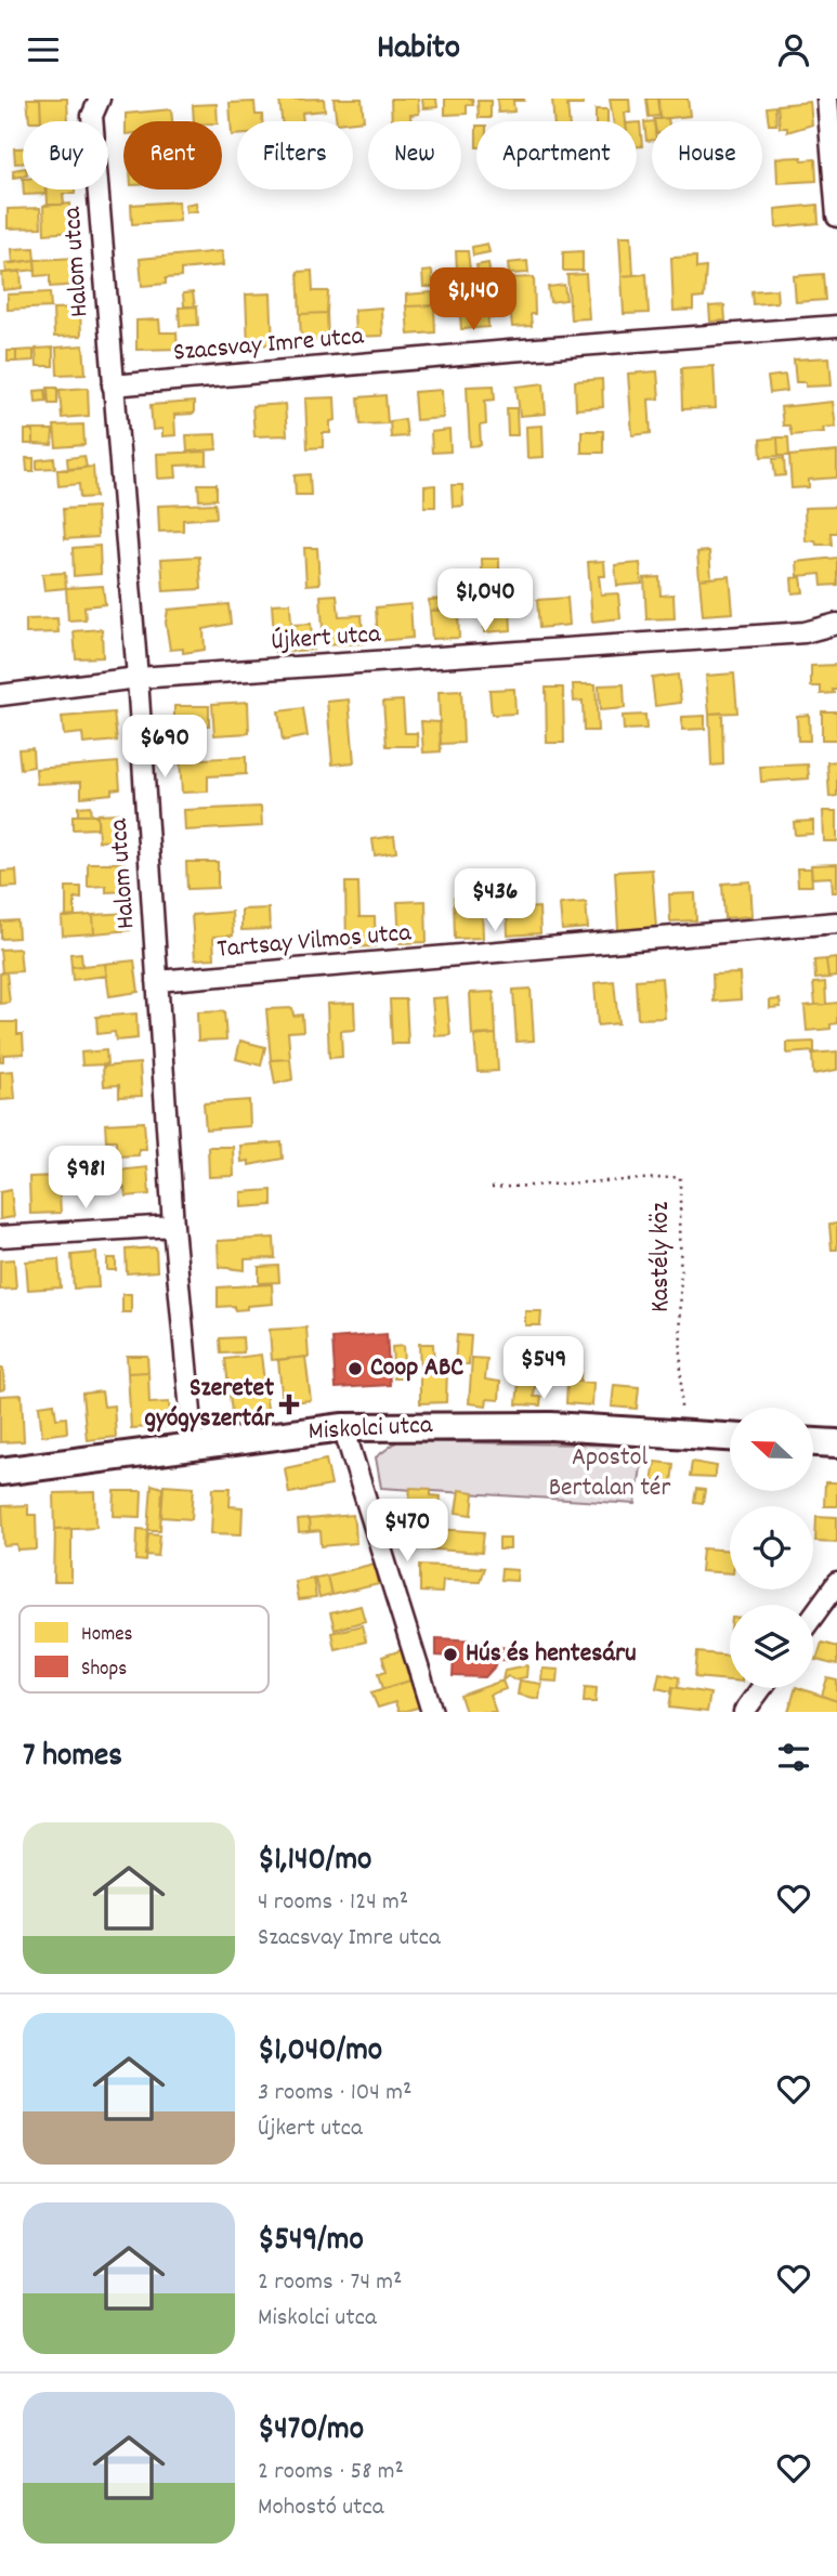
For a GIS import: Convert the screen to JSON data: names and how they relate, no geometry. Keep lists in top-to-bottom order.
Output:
{
  "streets": {
    "main road": ["Miskolci utca"],
    "street": [
      "Halom utca",
      "Szacsvay Imre utca",
      "Újkert utca",
      "Tartsay Vilmos utca"
    ],
    "path": ["Kastély köz"]
  },
  "crossings": [
    ["Halom utca", "Szacsvay Imre utca"],
    ["Halom utca", "Újkert utca"],
    ["Halom utca", "Tartsay Vilmos utca"],
    ["Halom utca", "Miskolci utca"],
    ["Kastély köz", "Miskolci utca"]
  ],
  "parks": ["Apostol Bertalan tér"],
  "places": {
    "other": ["Coop ABC", "Hús és hentesáru"],
    "health": ["Szeretet gyógyszertár"]
  },
  "legend": ["Homes", "Shops"],
  "north": "left",
  "page": {
    "header": "Habito",
    "chip": [
      "Buy",
      "Rent",
      "Filters",
      "New",
      "Apartment",
      "House"
    ],
    "price": [
      "$1,140",
      "$1,040",
      "$690",
      "$436",
      "$981",
      "$549",
      "$470"
    ],
    "heading": "7 homes",
    "list": [
      {
        "name": "$1,140/mo",
        "note": "4 rooms · 124 m² · Szacsvay Imre utca"
      },
      {
        "name": "$1,040/mo",
        "note": "3 rooms · 104 m² · Újkert utca"
      },
      {
        "name": "$549/mo",
        "note": "2 rooms · 74 m² · Miskolci utca"
      },
      {
        "name": "$470/mo",
        "note": "2 rooms · 58 m² · Mohostó utca"
      }
    ]
  }
}
